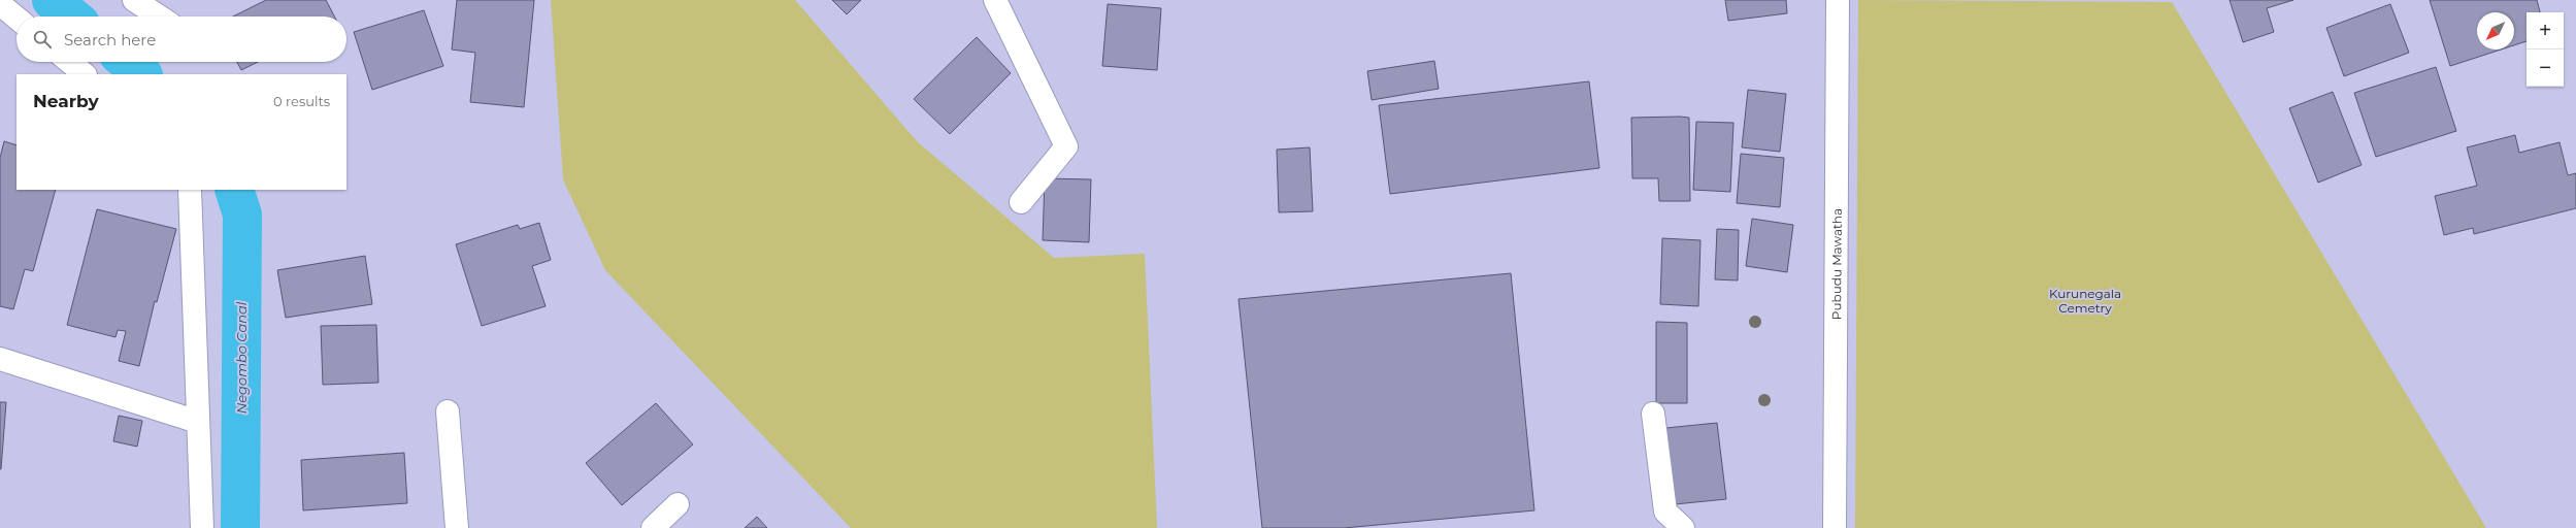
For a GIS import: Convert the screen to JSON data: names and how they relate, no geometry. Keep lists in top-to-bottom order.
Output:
{
  "streets": {
    "street": ["Pubudu Mawatha"]
  },
  "water": ["Negombo Canal"],
  "parks": ["Kurunegala Cemetry"],
  "north": "bottom left",
  "page": {
    "map_buttons": ["+", "−"],
    "search": "Search here",
    "heading": ["Nearby", "0 results"]
  }
}
